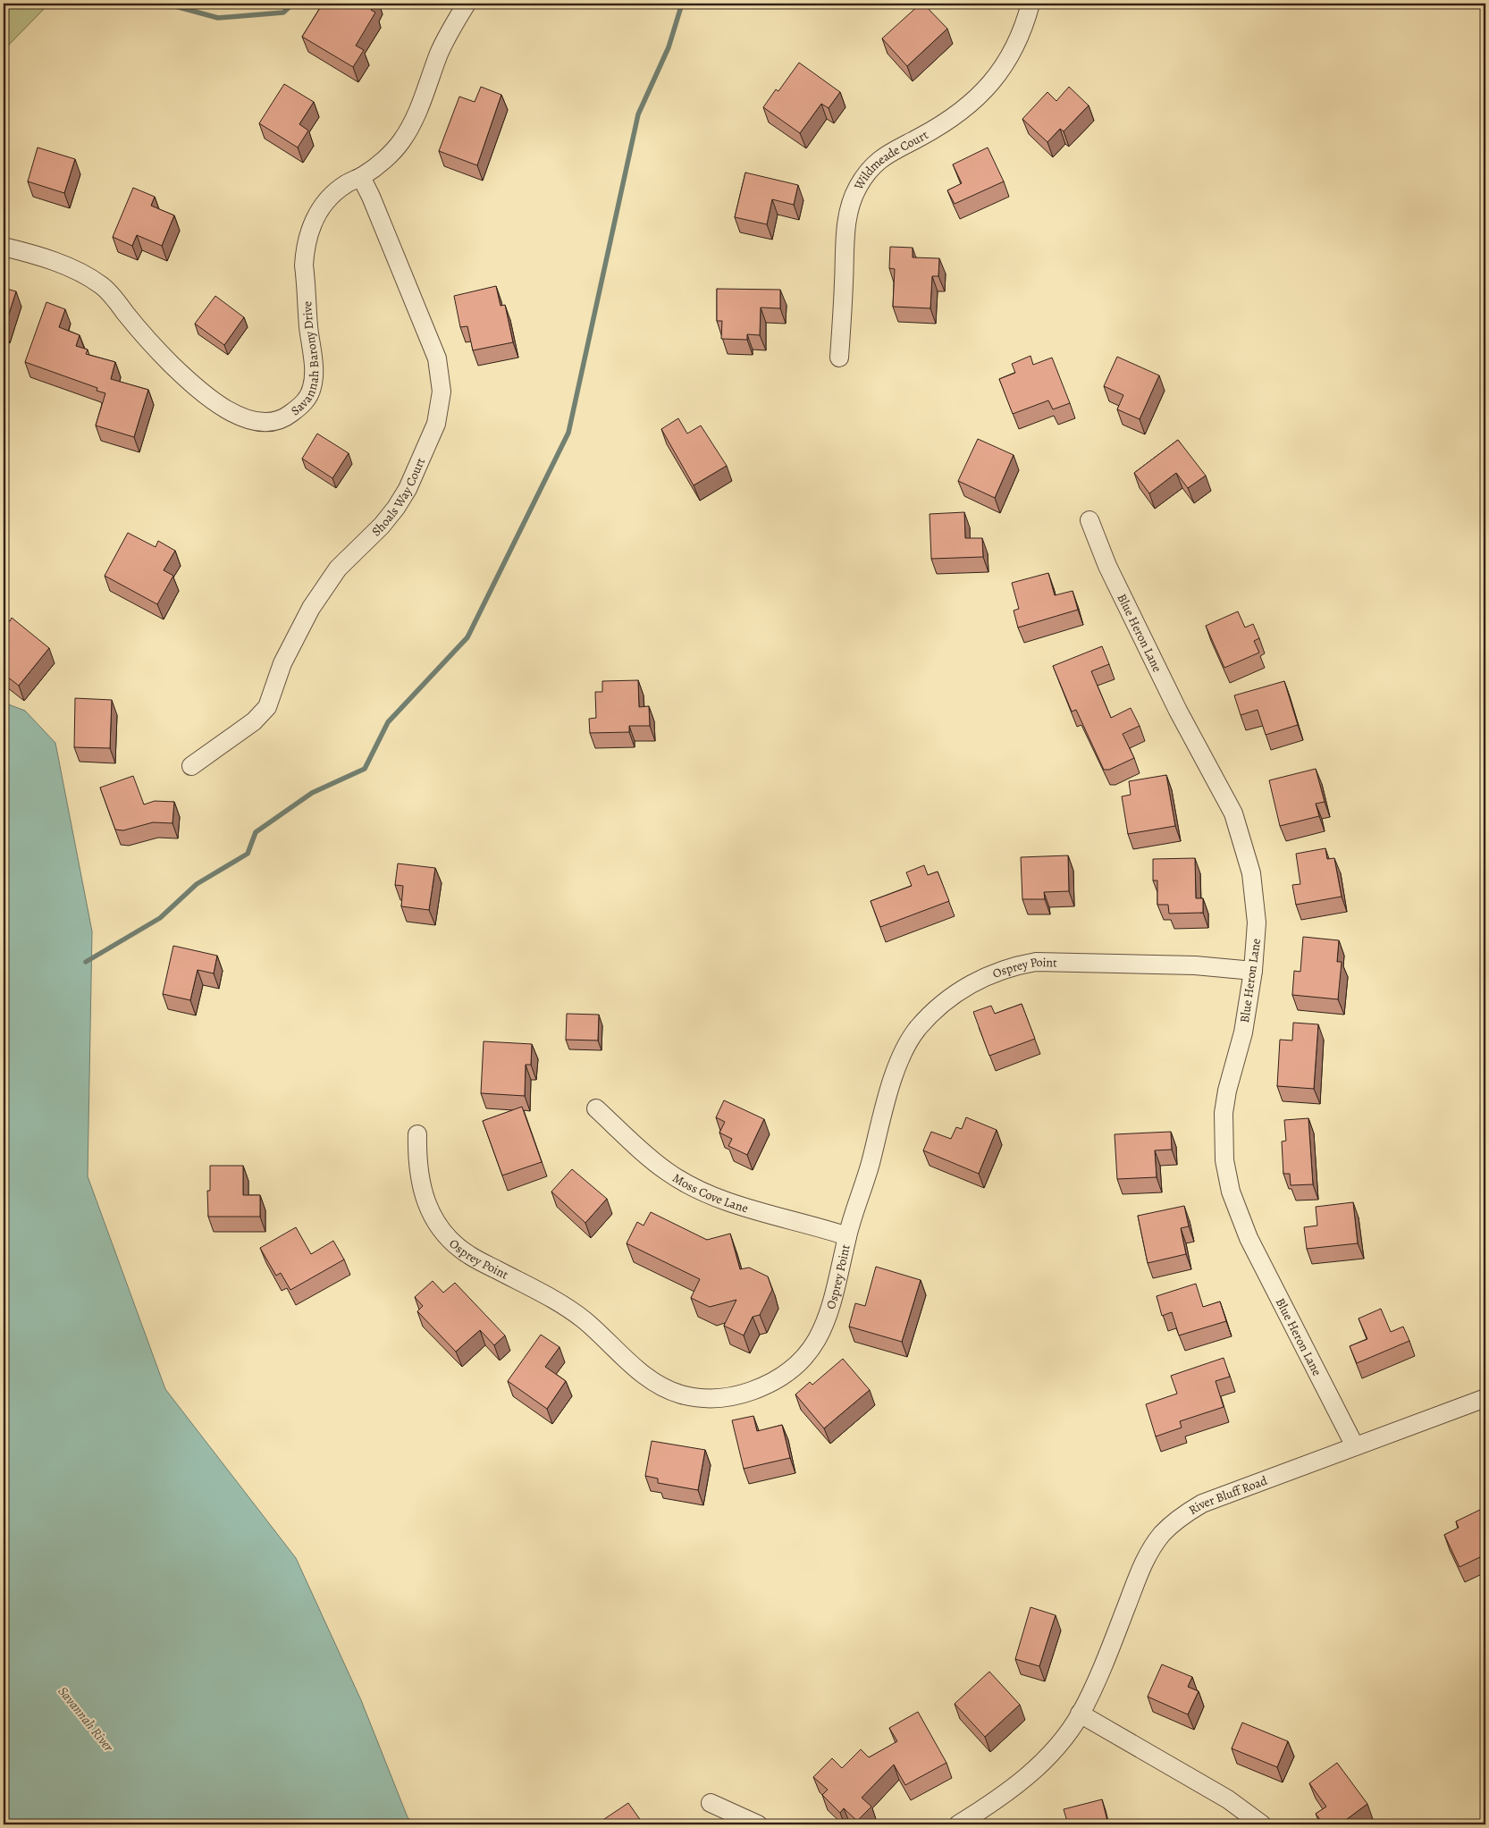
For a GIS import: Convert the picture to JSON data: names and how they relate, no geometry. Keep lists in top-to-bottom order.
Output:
{
  "streets": {
    "street": [
      "Wildmeade Court",
      "Savannah Barony Drive",
      "Shoals Way Court",
      "Blue Heron Lane",
      "Osprey Point",
      "Moss Cove Lane",
      "River Bluff Road"
    ]
  },
  "crossings": [
    ["Savannah Barony Drive", "Shoals Way Court"],
    ["Blue Heron Lane", "Osprey Point"],
    ["Blue Heron Lane", "River Bluff Road"],
    ["Osprey Point", "Moss Cove Lane"]
  ],
  "water": ["Savannah River"]
}
